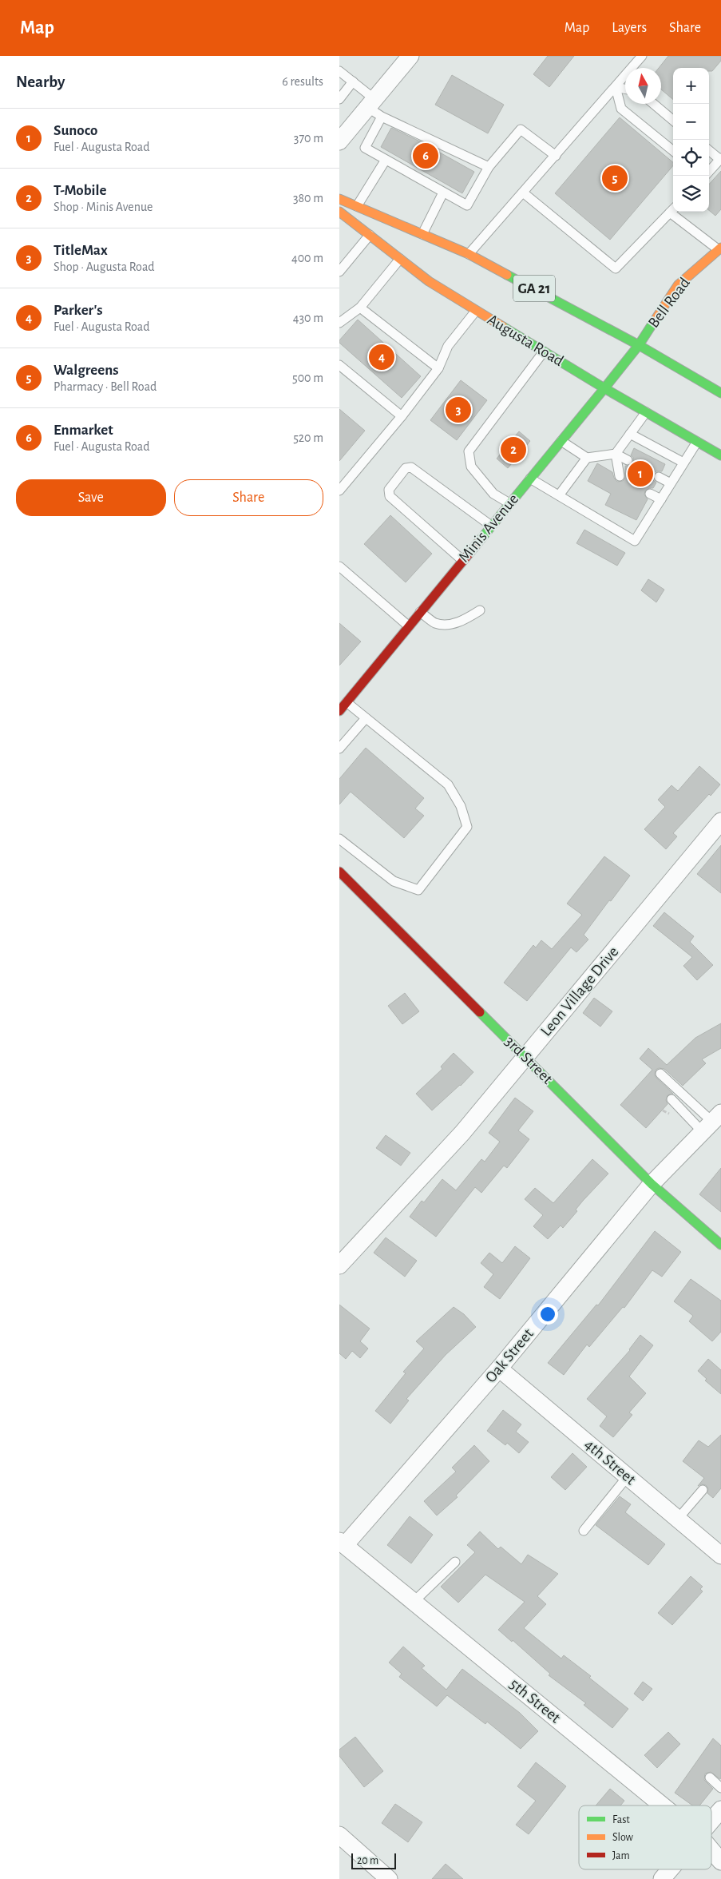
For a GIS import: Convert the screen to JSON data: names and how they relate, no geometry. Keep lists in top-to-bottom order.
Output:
{
  "streets": {
    "main road": [
      "GA 21",
      "Bell Road",
      "Augusta Road",
      "Minis Avenue",
      "3rd Street"
    ],
    "street": [
      "Leon Village Drive",
      "Oak Street",
      "4th Street",
      "5th Street"
    ]
  },
  "crossings": [
    ["GA 21", "Bell Road"],
    ["GA 21", "Minis Avenue"],
    ["Bell Road", "Minis Avenue"],
    ["Augusta Road", "Minis Avenue"],
    ["Leon Village Drive", "3rd Street"],
    ["3rd Street", "Oak Street"],
    ["Oak Street", "4th Street"],
    ["Oak Street", "5th Street"]
  ],
  "legend": ["Fast", "Slow", "Jam"],
  "scale_bar": "20 m",
  "north": "top",
  "page": {
    "header": "Map",
    "nav": ["Map", "Layers", "Share"],
    "heading": ["Nearby", "6 results"],
    "map_buttons": ["+", "−"],
    "list": [
      {
        "mark": "1",
        "name": "Sunoco",
        "note": "Fuel · Augusta Road",
        "value": "370 m"
      },
      {
        "mark": "2",
        "name": "T-Mobile",
        "note": "Shop · Minis Avenue",
        "value": "380 m"
      },
      {
        "mark": "3",
        "name": "TitleMax",
        "note": "Shop · Augusta Road",
        "value": "400 m"
      },
      {
        "mark": "4",
        "name": "Parker's",
        "note": "Fuel · Augusta Road",
        "value": "430 m"
      },
      {
        "mark": "5",
        "name": "Walgreens",
        "note": "Pharmacy · Bell Road",
        "value": "500 m"
      },
      {
        "mark": "6",
        "name": "Enmarket",
        "note": "Fuel · Augusta Road",
        "value": "520 m"
      }
    ],
    "pins": [
      "6",
      "5",
      "4",
      "3",
      "2",
      "1"
    ],
    "buttons": ["Save", "Share"],
    "scale": "20 m"
  }
}
